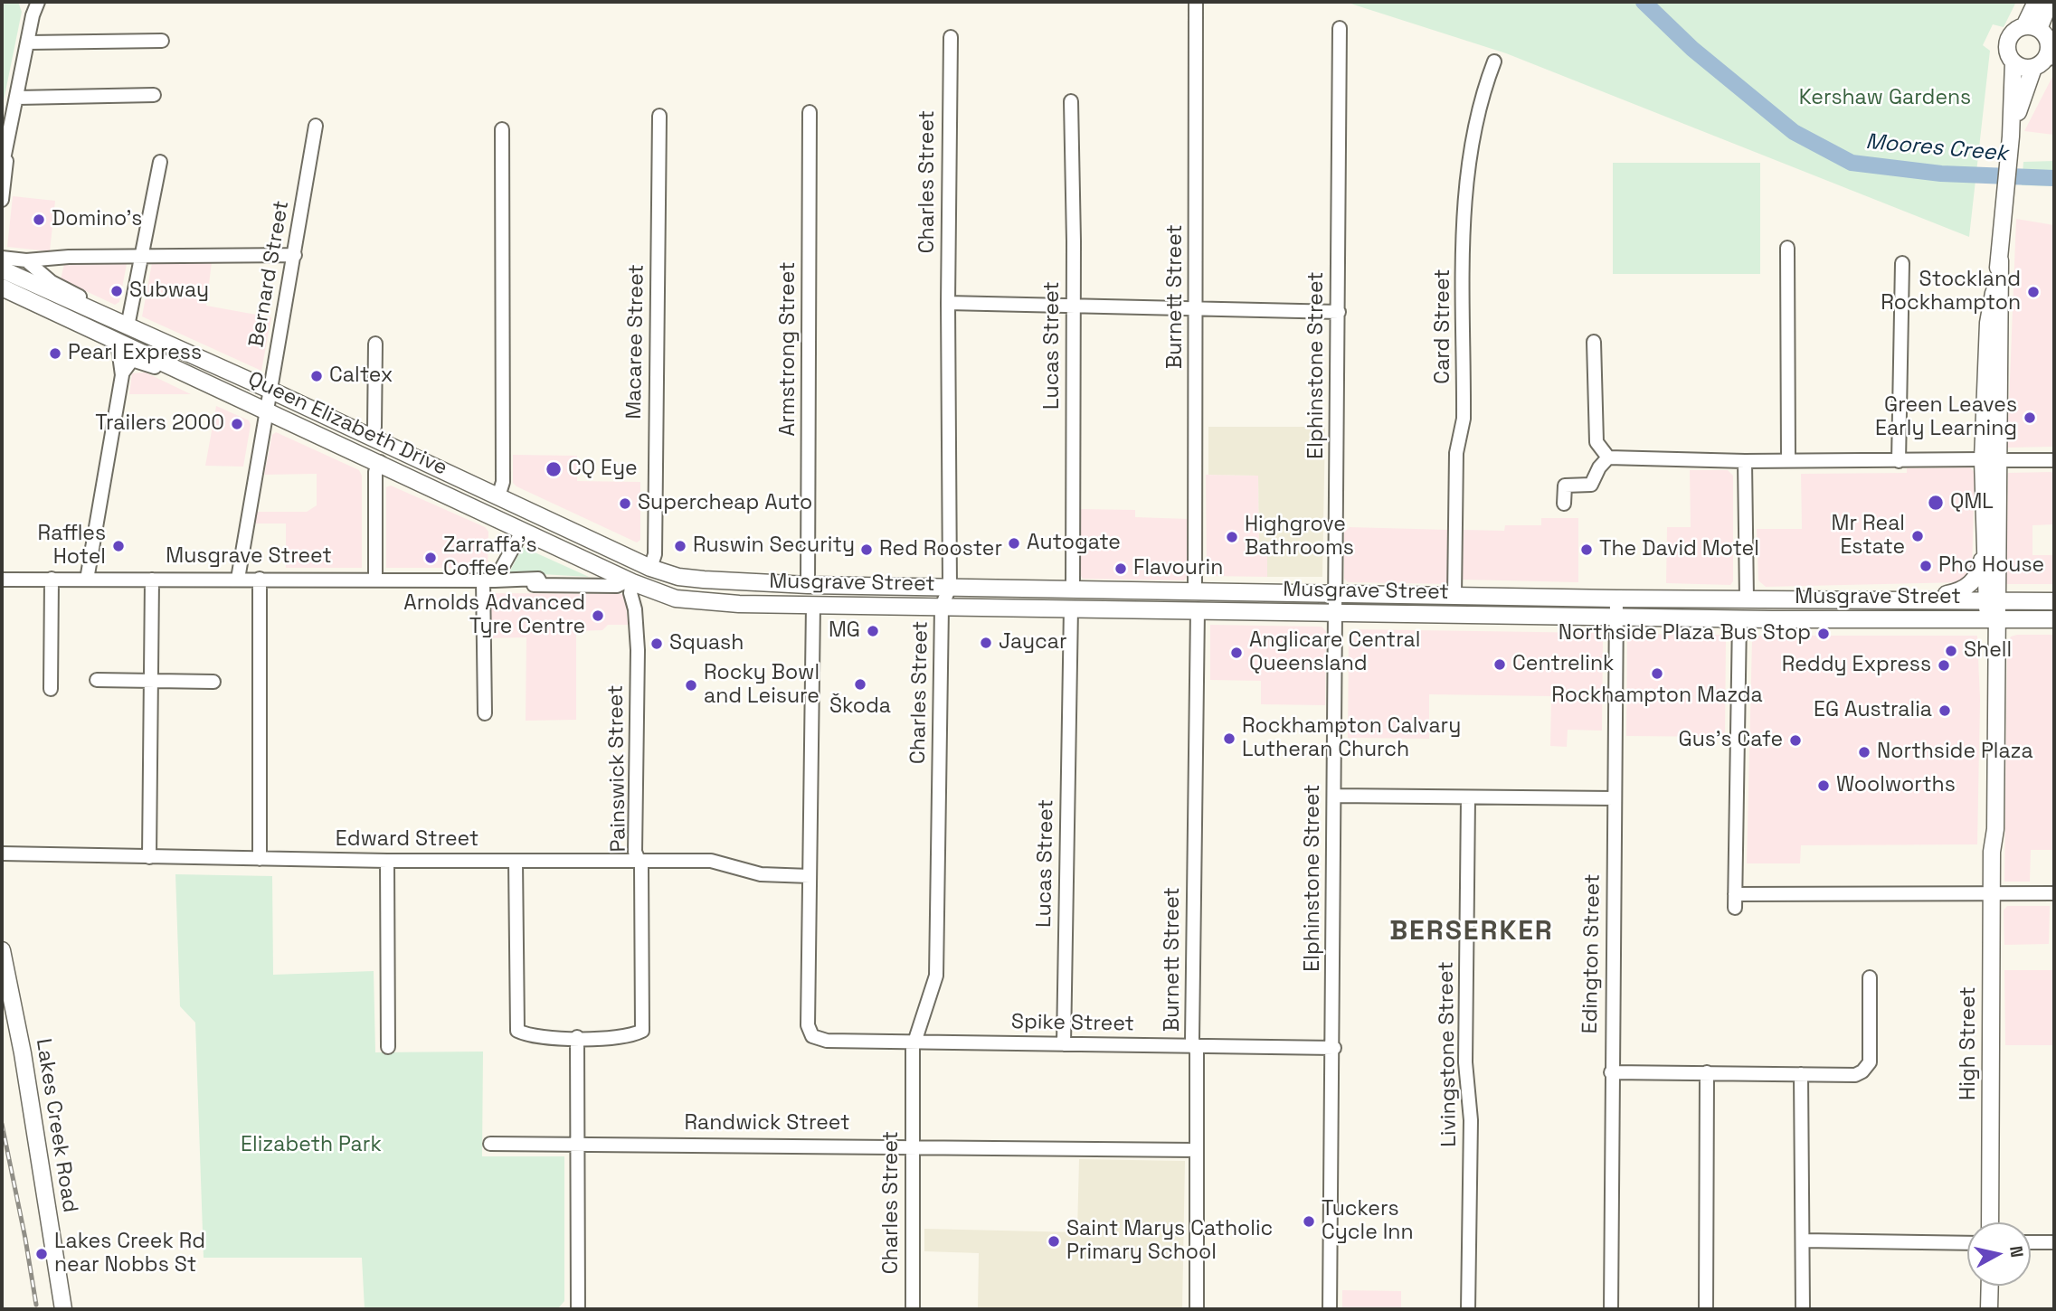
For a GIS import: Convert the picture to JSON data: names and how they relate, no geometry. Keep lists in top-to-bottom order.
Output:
{
  "streets": {
    "main road": [
      "Queen Elizabeth Drive",
      "Musgrave Street",
      "High Street",
      "Lakes Creek Road"
    ],
    "street": [
      "Charles Street",
      "Bernard Street",
      "Burnett Street",
      "Card Street",
      "Macaree Street",
      "Lucas Street",
      "Armstrong Street",
      "Elphinstone Street",
      "Painswick Street",
      "Edward Street",
      "Edington Street",
      "Spike Street",
      "Livingstone Street",
      "Randwick Street"
    ]
  },
  "crossings": [
    ["Charles Street", "Musgrave Street"],
    ["Charles Street", "Spike Street"],
    ["Charles Street", "Randwick Street"],
    ["Bernard Street", "Queen Elizabeth Drive"],
    ["Bernard Street", "Musgrave Street"],
    ["Burnett Street", "Musgrave Street"],
    ["Burnett Street", "Spike Street"],
    ["Burnett Street", "Randwick Street"],
    ["Card Street", "Musgrave Street"],
    ["Macaree Street", "Queen Elizabeth Drive"],
    ["Lucas Street", "Musgrave Street"],
    ["Lucas Street", "Spike Street"],
    ["Armstrong Street", "Musgrave Street"],
    ["Elphinstone Street", "Musgrave Street"],
    ["Elphinstone Street", "Spike Street"],
    ["Queen Elizabeth Drive", "Musgrave Street"],
    ["Queen Elizabeth Drive", "Painswick Street"],
    ["Musgrave Street", "Painswick Street"],
    ["Musgrave Street", "Edington Street"],
    ["Musgrave Street", "High Street"],
    ["Painswick Street", "Edward Street"],
    ["Edward Street", "Spike Street"]
  ],
  "districts": ["BERSERKER"],
  "water": ["Moores Creek"],
  "parks": ["Kershaw Gardens", "Elizabeth Park"],
  "places": [
    "Domino's",
    "Subway",
    "Stockland Rockhampton",
    "Pearl Express",
    "Caltex",
    "Green Leaves Early Learning",
    "Trailers 2000",
    "CQ Eye",
    "QML",
    "Supercheap Auto",
    "Mr Real Estate",
    "Highgrove Bathrooms",
    "Autogate",
    "Raffles Hotel",
    "Ruswin Security",
    "Red Rooster",
    "The David Motel",
    "Zarraffa's Coffee",
    "Pho House",
    "Flavourin",
    "Arnolds Advanced Tyre Centre",
    "MG",
    "Northside Plaza Bus Stop",
    "Jaycar",
    "Squash",
    "Shell",
    "Anglicare Central Queensland",
    "Centrelink",
    "Reddy Express",
    "Rockhampton Mazda",
    "Škoda",
    "Rocky Bowl and Leisure",
    "EG Australia",
    "Rockhampton Calvary Lutheran Church",
    "Gus's Cafe",
    "Northside Plaza",
    "Woolworths",
    "Tuckers Cycle Inn",
    "Saint Marys Catholic Primary School",
    "Lakes Creek Rd near Nobbs St"
  ],
  "north": "right"
}
